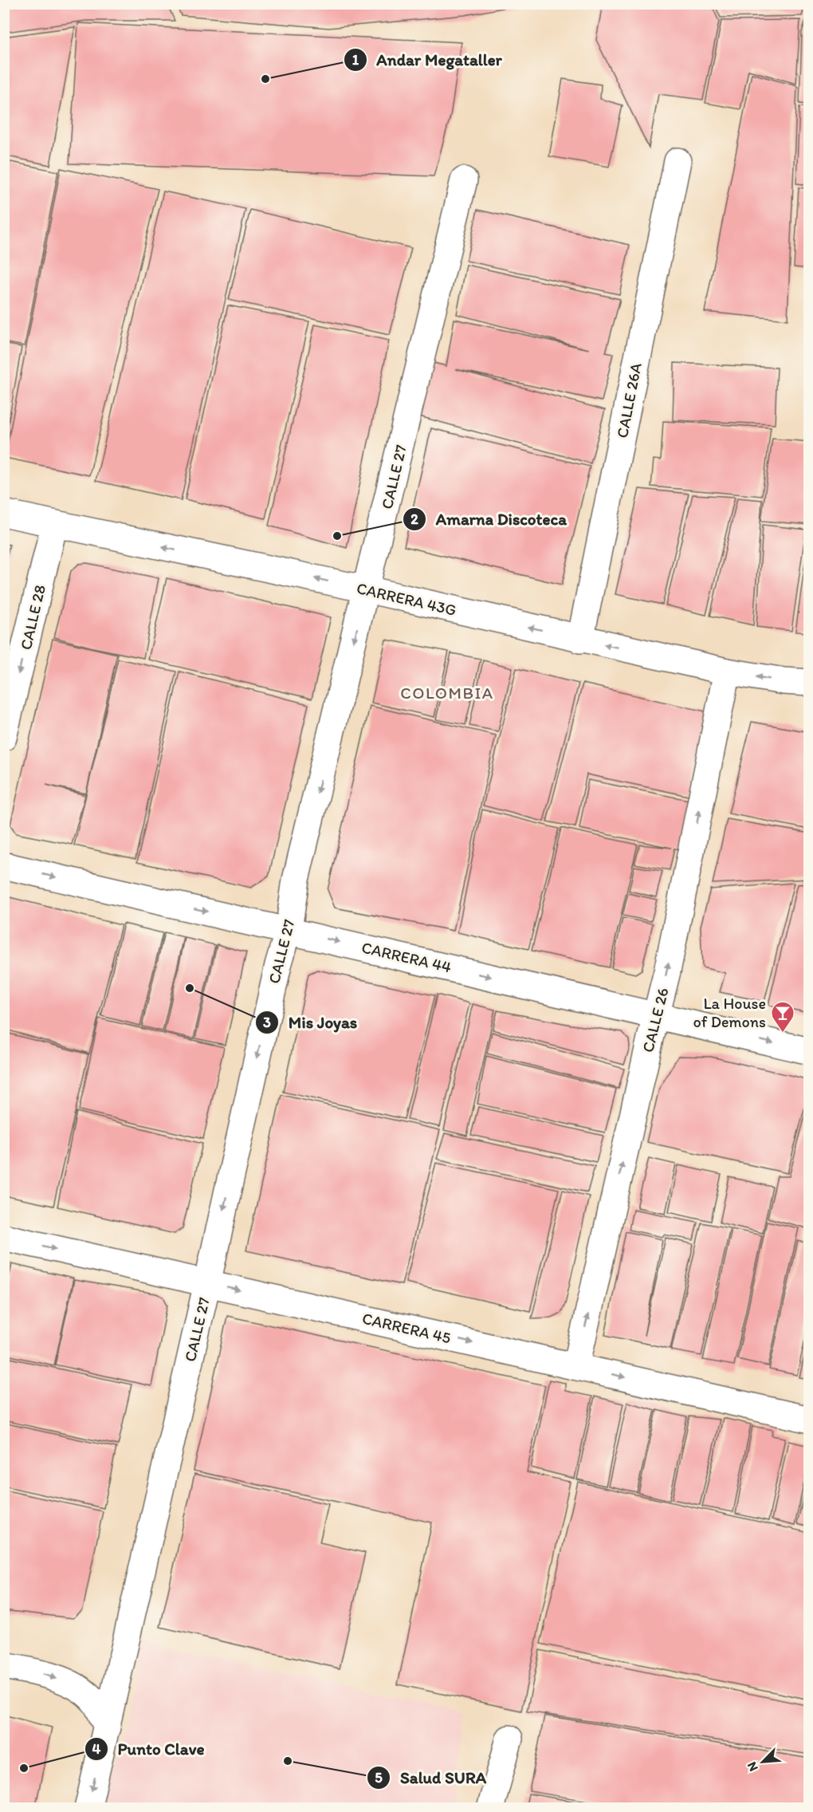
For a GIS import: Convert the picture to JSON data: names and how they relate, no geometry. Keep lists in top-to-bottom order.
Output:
{
  "streets": {
    "street": [
      "CALLE 26A",
      "CALLE 27",
      "CARRERA 43G",
      "CALLE 28",
      "CARRERA 44",
      "CALLE 26",
      "CARRERA 45"
    ]
  },
  "crossings": [
    ["CALLE 26A", "CARRERA 43G"],
    ["CALLE 27", "CARRERA 43G"],
    ["CALLE 27", "CARRERA 44"],
    ["CALLE 27", "CARRERA 45"],
    ["CARRERA 43G", "CALLE 28"],
    ["CARRERA 43G", "CALLE 26"],
    ["CARRERA 44", "CALLE 26"],
    ["CALLE 26", "CARRERA 45"]
  ],
  "one_way": [
    "CALLE 27",
    "CARRERA 43G",
    "CALLE 28",
    "CARRERA 44",
    "CALLE 26",
    "CARRERA 45"
  ],
  "districts": ["COLOMBIA"],
  "places": {
    "other": [
      "Andar Megataller",
      "Amarna Discoteca",
      "Mis Joyas",
      "Salud SURA",
      "Punto Clave"
    ],
    "bar": ["La House of Demons"]
  },
  "north": "bottom left"
}
